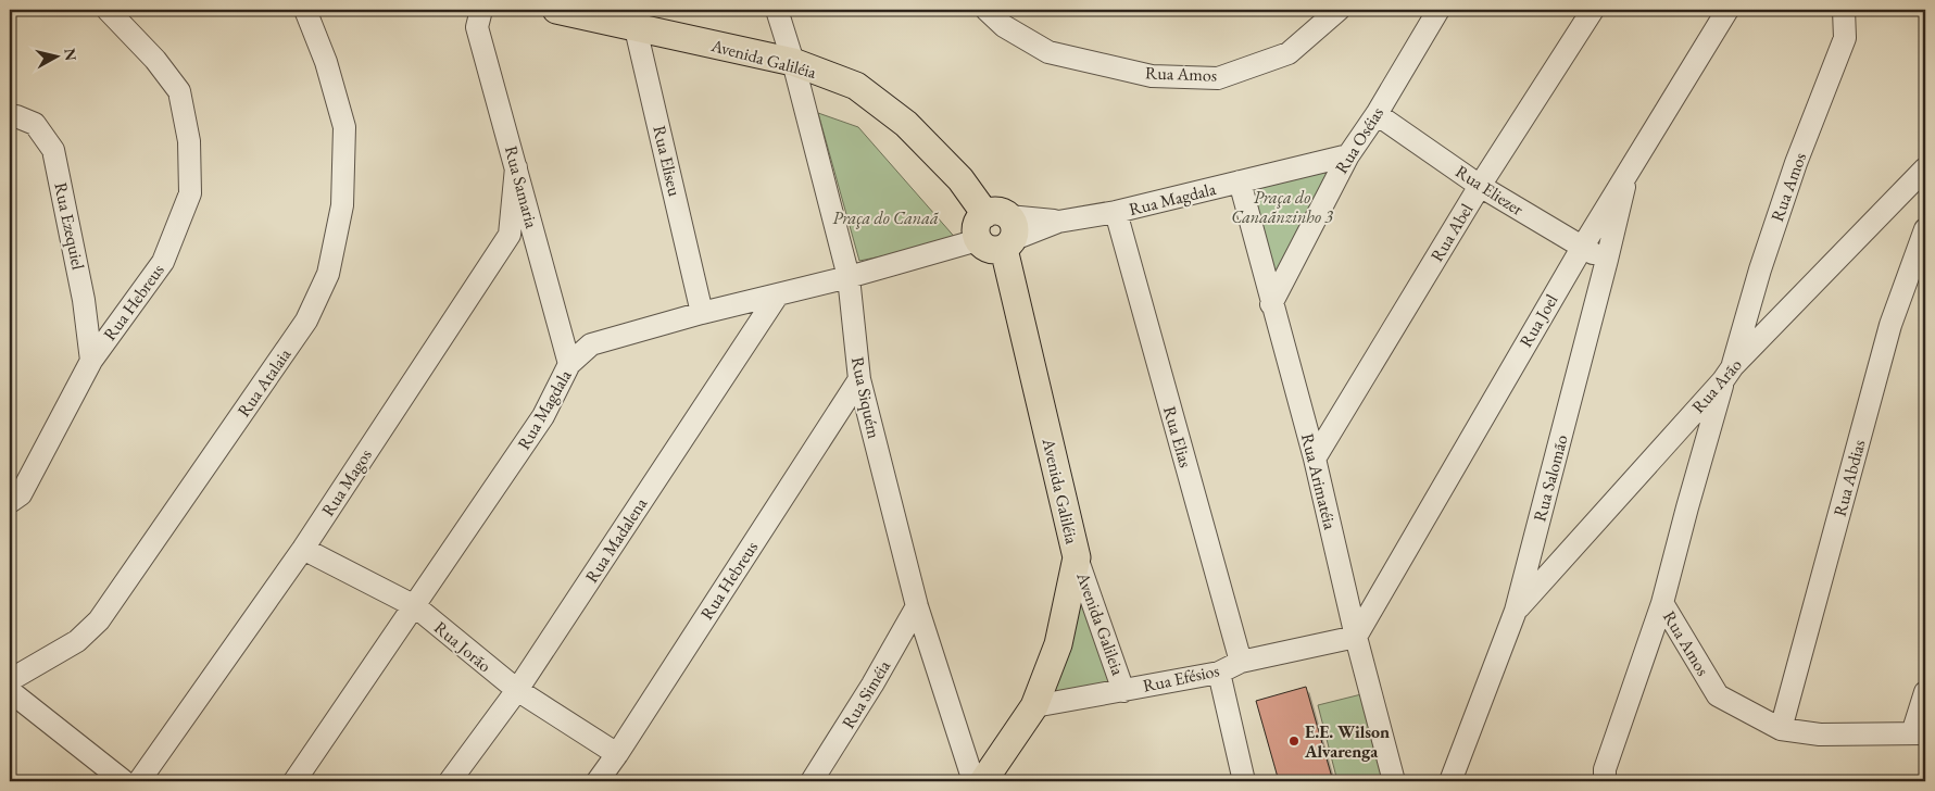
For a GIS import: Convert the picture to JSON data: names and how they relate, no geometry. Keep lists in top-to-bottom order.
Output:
{
  "streets": {
    "main road": ["Avenida Galiléia"],
    "street": [
      "Rua Amos",
      "Rua Oséias",
      "Rua Eliseu",
      "Rua Samaria",
      "Rua Eliezer",
      "Rua Magdala",
      "Rua Ezequiel",
      "Rua Abel",
      "Rua Hebreus",
      "Rua Joel",
      "Rua Atalaia",
      "Rua Arão",
      "Rua Siquém",
      "Rua Elias",
      "Rua Salomão",
      "Rua Abdias",
      "Rua Arimatéia",
      "Rua Magos",
      "Rua Madalena",
      "Avenida Galileia",
      "Rua Jorão",
      "Rua Efésios",
      "Rua Siméia"
    ]
  },
  "crossings": [
    ["Avenida Galiléia", "Rua Eliseu"],
    ["Avenida Galiléia", "Rua Magdala"],
    ["Avenida Galiléia", "Rua Siquém"],
    ["Avenida Galiléia", "Avenida Galileia"],
    ["Avenida Galiléia", "Rua Efésios"],
    ["Rua Amos", "Rua Arão"],
    ["Rua Amos", "Rua Abdias"],
    ["Rua Oséias", "Rua Eliezer"],
    ["Rua Oséias", "Rua Magdala"],
    ["Rua Oséias", "Rua Arimatéia"],
    ["Rua Eliseu", "Rua Magdala"],
    ["Rua Samaria", "Rua Magdala"],
    ["Rua Samaria", "Rua Magos"],
    ["Rua Eliezer", "Rua Abel"],
    ["Rua Eliezer", "Rua Joel"],
    ["Rua Eliezer", "Rua Salomão"],
    ["Rua Magdala", "Rua Siquém"],
    ["Rua Magdala", "Rua Elias"],
    ["Rua Magdala", "Rua Arimatéia"],
    ["Rua Magdala", "Rua Madalena"],
    ["Rua Magdala", "Rua Jorão"],
    ["Rua Ezequiel", "Rua Hebreus"],
    ["Rua Abel", "Rua Arimatéia"],
    ["Rua Hebreus", "Rua Siquém"],
    ["Rua Hebreus", "Rua Jorão"],
    ["Rua Joel", "Rua Salomão"],
    ["Rua Joel", "Rua Arimatéia"],
    ["Rua Joel", "Rua Efésios"],
    ["Rua Arão", "Rua Salomão"],
    ["Rua Siquém", "Rua Siméia"],
    ["Rua Elias", "Rua Efésios"],
    ["Rua Arimatéia", "Rua Efésios"],
    ["Rua Magos", "Rua Jorão"],
    ["Rua Madalena", "Rua Jorão"],
    ["Avenida Galileia", "Rua Efésios"]
  ],
  "parks": ["Praça do Canaãnzinho 3", "Praça do Canaã"],
  "places": ["E.E. Wilson Alvarenga"],
  "north": "right"
}
